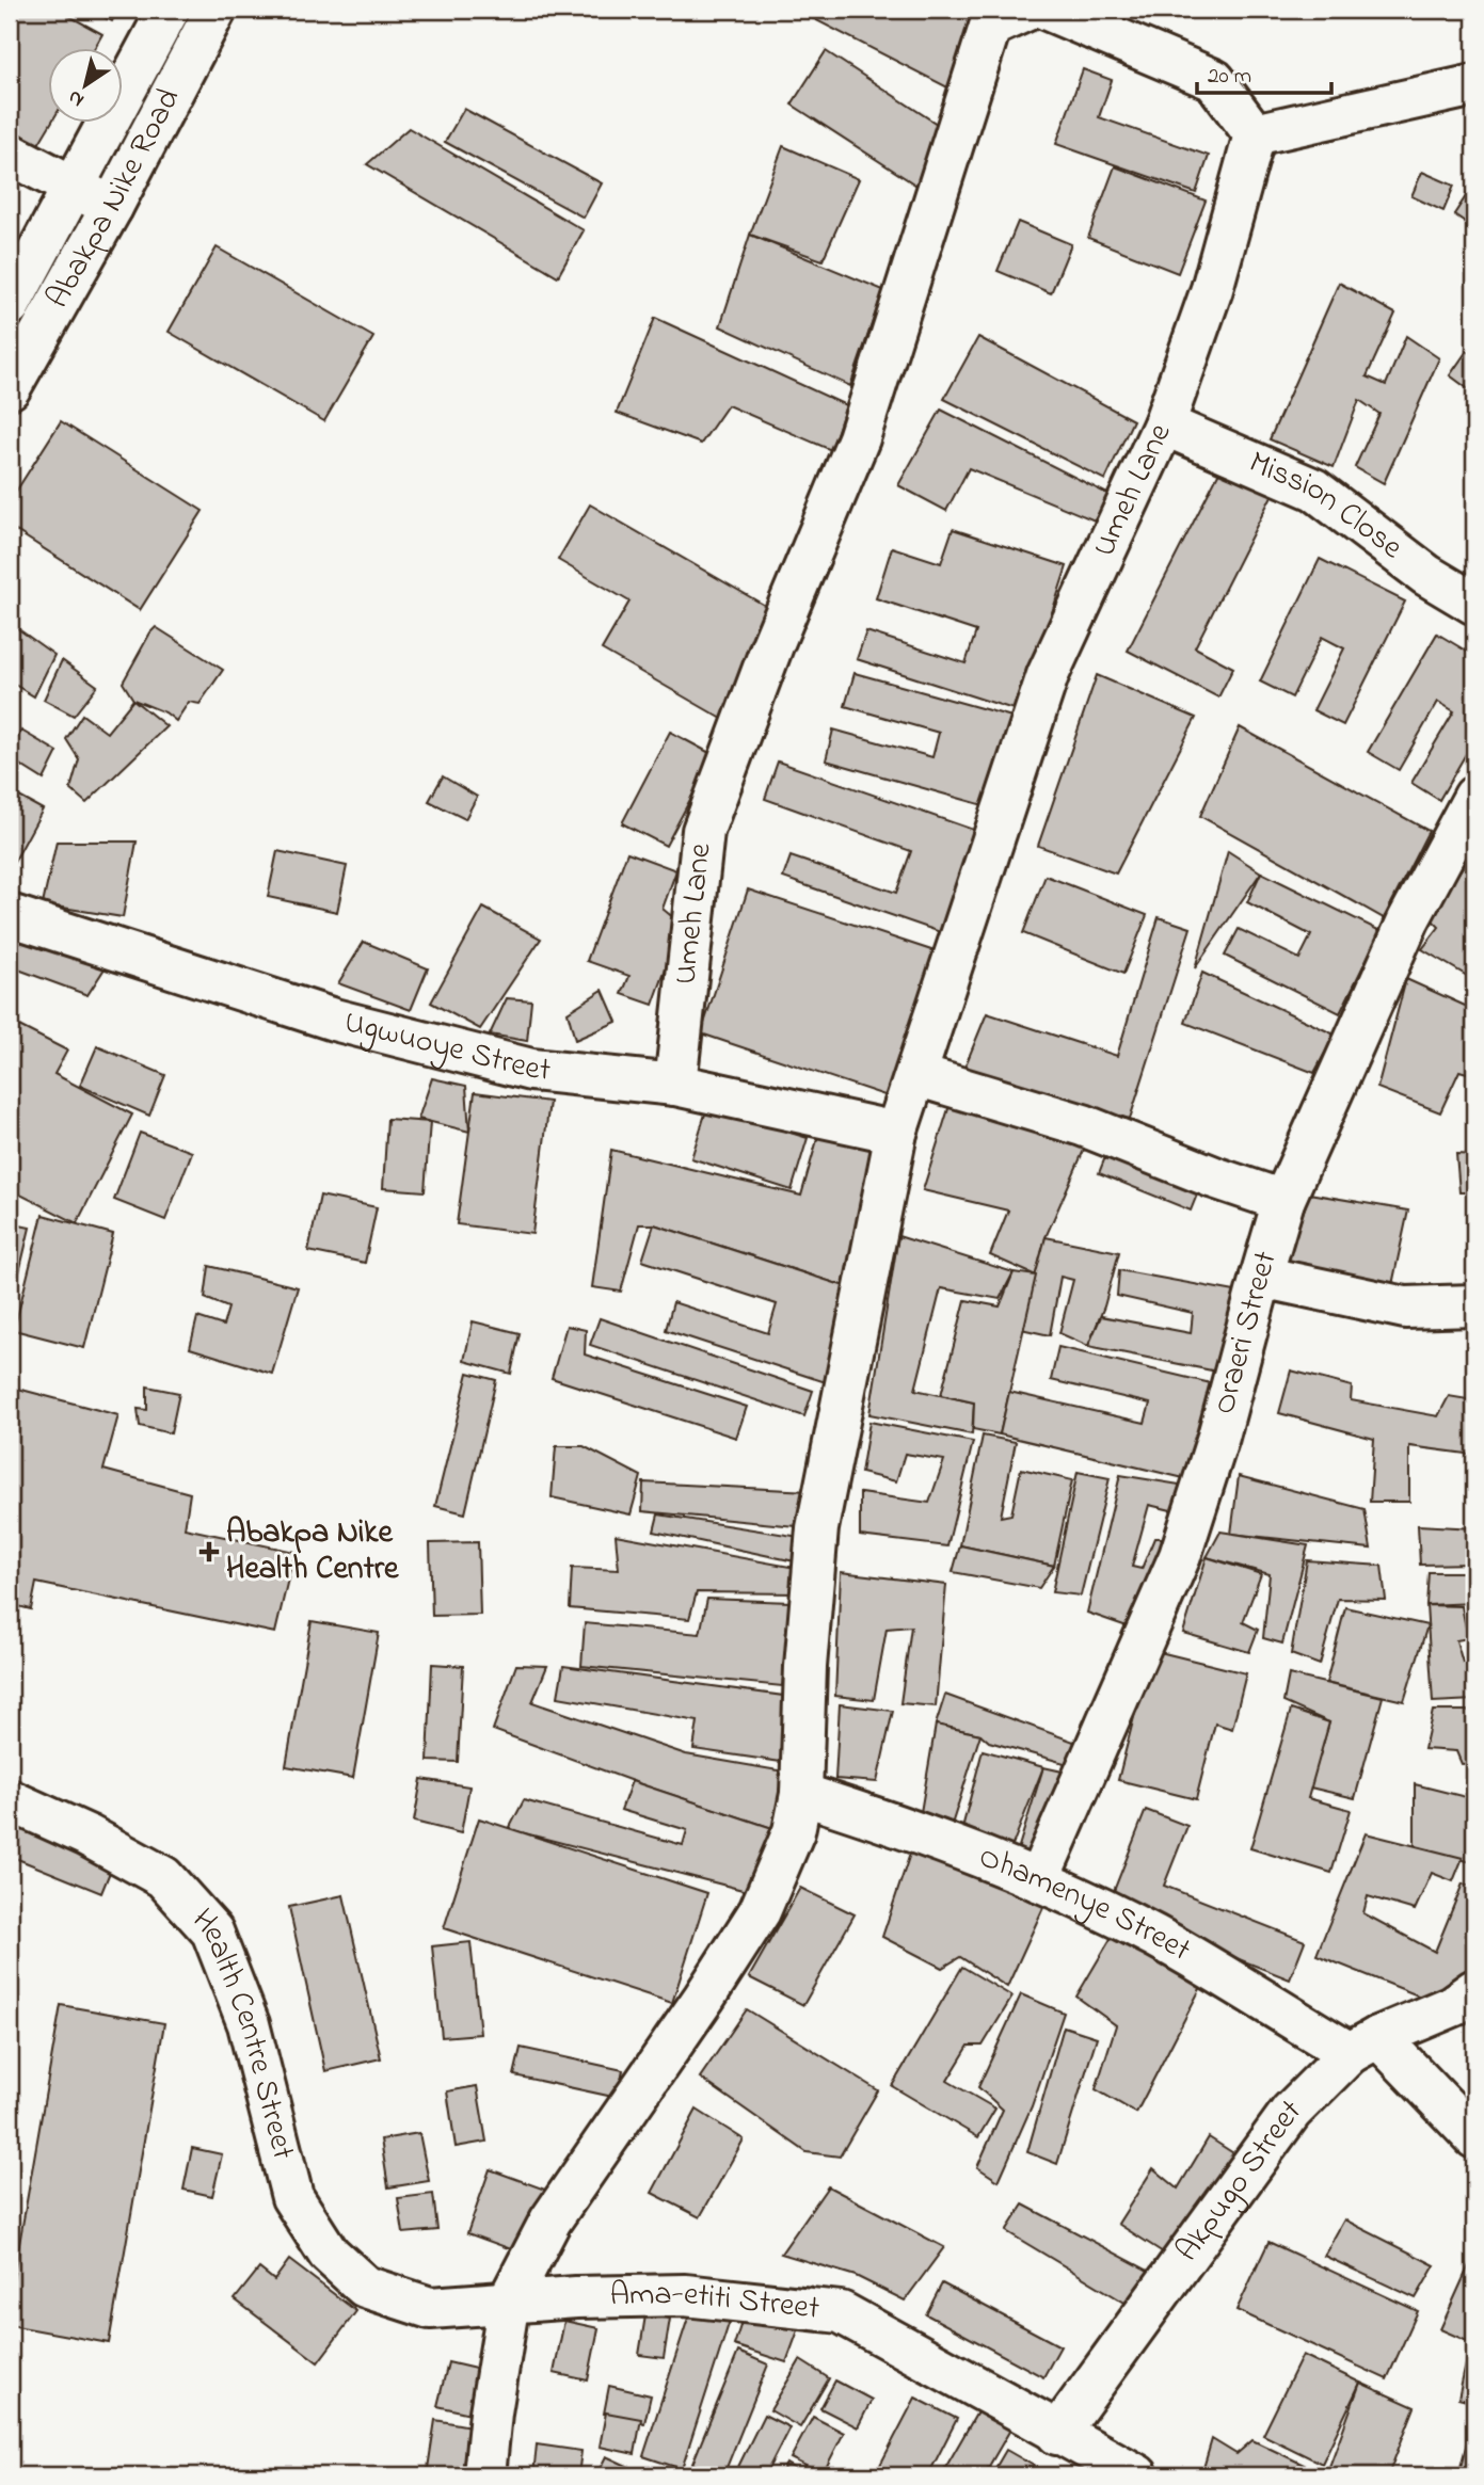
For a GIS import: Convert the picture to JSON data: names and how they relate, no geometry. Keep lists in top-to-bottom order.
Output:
{
  "streets": {
    "street": [
      "Abakpa Nike Road",
      "Umeh Lane",
      "Mission Close",
      "Ugwuoye Street",
      "Oraeri Street",
      "Ohamenye Street",
      "Health Centre Street",
      "Akpugo Street",
      "Ama-etiti Street"
    ]
  },
  "crossings": [
    ["Umeh Lane", "Mission Close"],
    ["Umeh Lane", "Ugwuoye Street"],
    ["Umeh Lane", "Ohamenye Street"],
    ["Umeh Lane", "Ama-etiti Street"],
    ["Oraeri Street", "Ohamenye Street"],
    ["Ohamenye Street", "Akpugo Street"],
    ["Health Centre Street", "Ama-etiti Street"],
    ["Akpugo Street", "Ama-etiti Street"]
  ],
  "places": {
    "health": ["Abakpa Nike Health Centre"]
  },
  "scale_bar": "20 m",
  "north": "bottom left"
}
